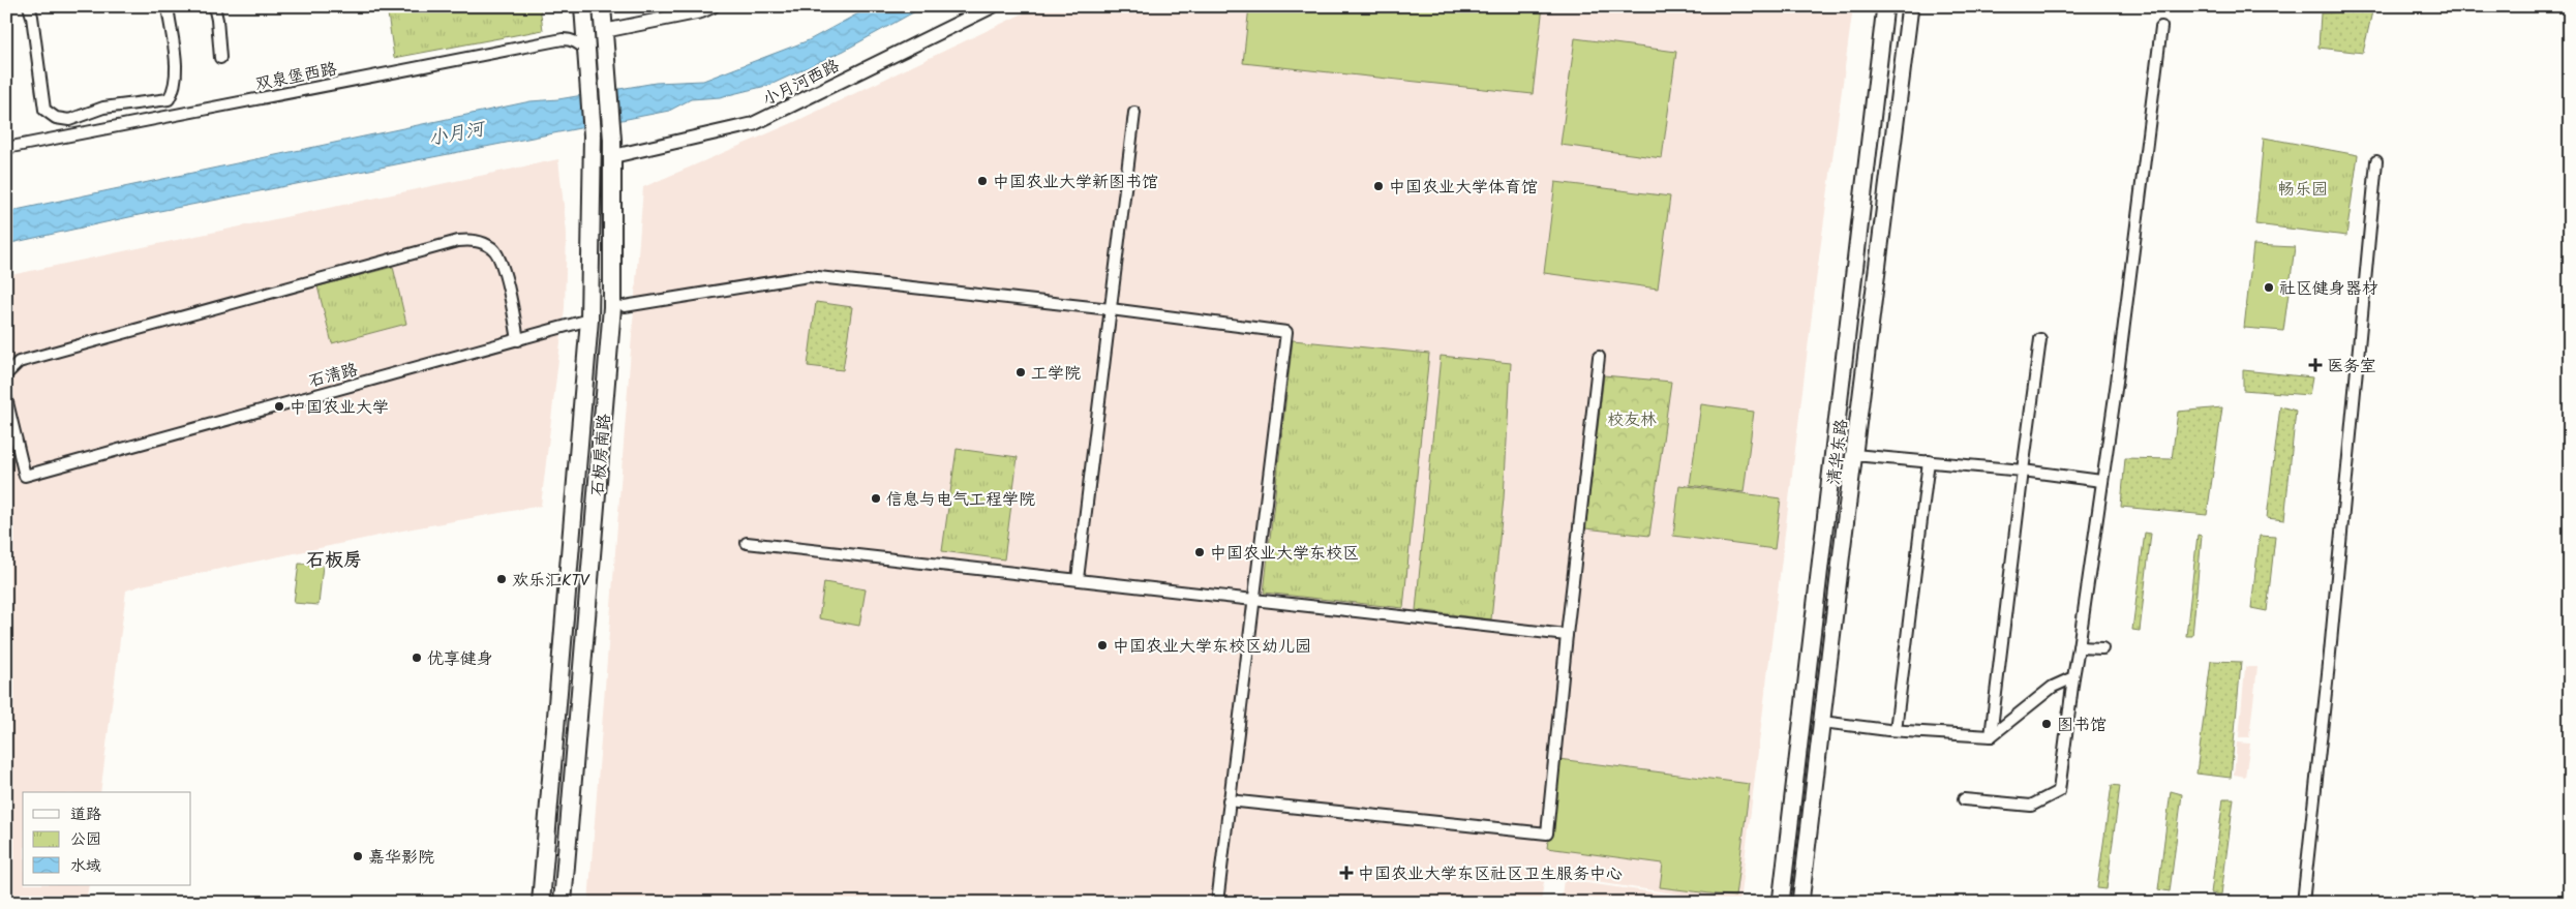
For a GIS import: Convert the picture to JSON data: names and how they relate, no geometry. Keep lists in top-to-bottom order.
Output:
{
  "streets": {
    "main road": ["清华东路", "石板房南路"],
    "street": ["双泉堡西路", "小月河西路", "石清路"]
  },
  "crossings": [
    ["双泉堡西路", "石板房南路"],
    ["小月河西路", "石板房南路"],
    ["石清路", "石板房南路"]
  ],
  "districts": ["石板房"],
  "water": ["小月河"],
  "parks": ["畅乐园", "校友林"],
  "places": {
    "other": [
      "中国农业大学新图书馆",
      "中国农业大学体育馆",
      "社区健身器材",
      "工学院",
      "中国农业大学",
      "信息与电气工程学院",
      "中国农业大学东校区",
      "欢乐汇KTV",
      "中国农业大学东校区幼儿园",
      "优享健身",
      "图书馆",
      "嘉华影院"
    ],
    "health": ["医务室", "中国农业大学东区社区卫生服务中心"]
  },
  "legend": ["道路", "公园", "水域"]
}
